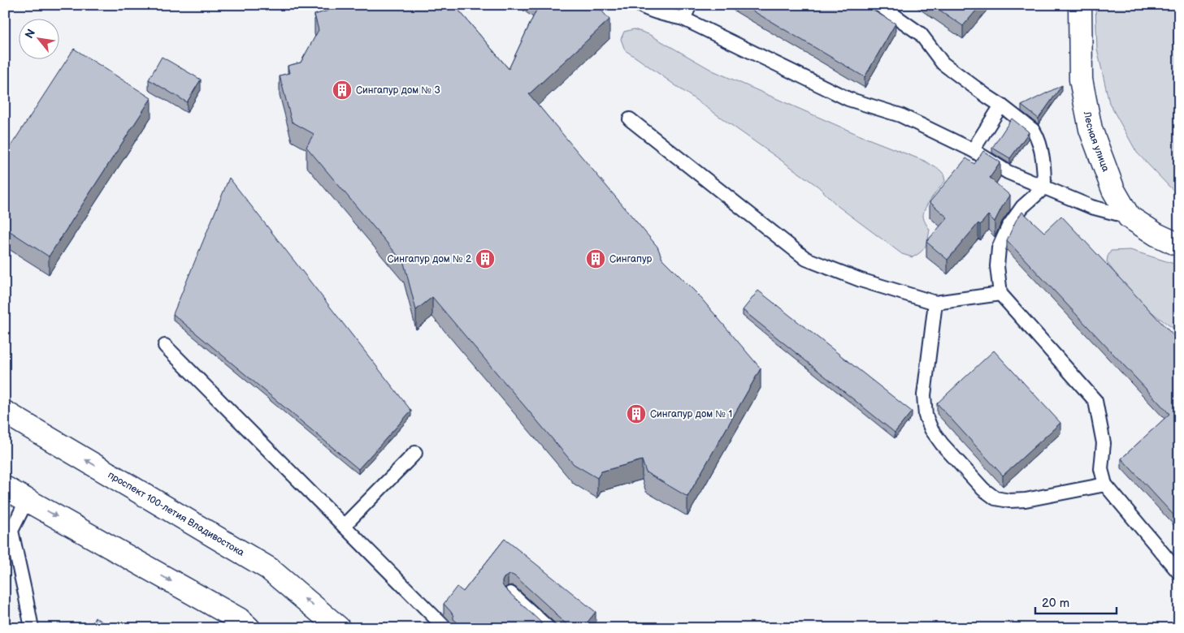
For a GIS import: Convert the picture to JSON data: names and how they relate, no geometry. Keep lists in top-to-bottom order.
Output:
{
  "streets": {
    "main road": ["Лесная улица", "проспект 100-летия Владивостока"]
  },
  "places": {
    "building": [
      "Сингапур дом № 3",
      "Сингапур дом № 2",
      "Сингапур",
      "Сингапур дом № 1"
    ]
  },
  "scale_bar": "20 m",
  "north": "top left"
}
